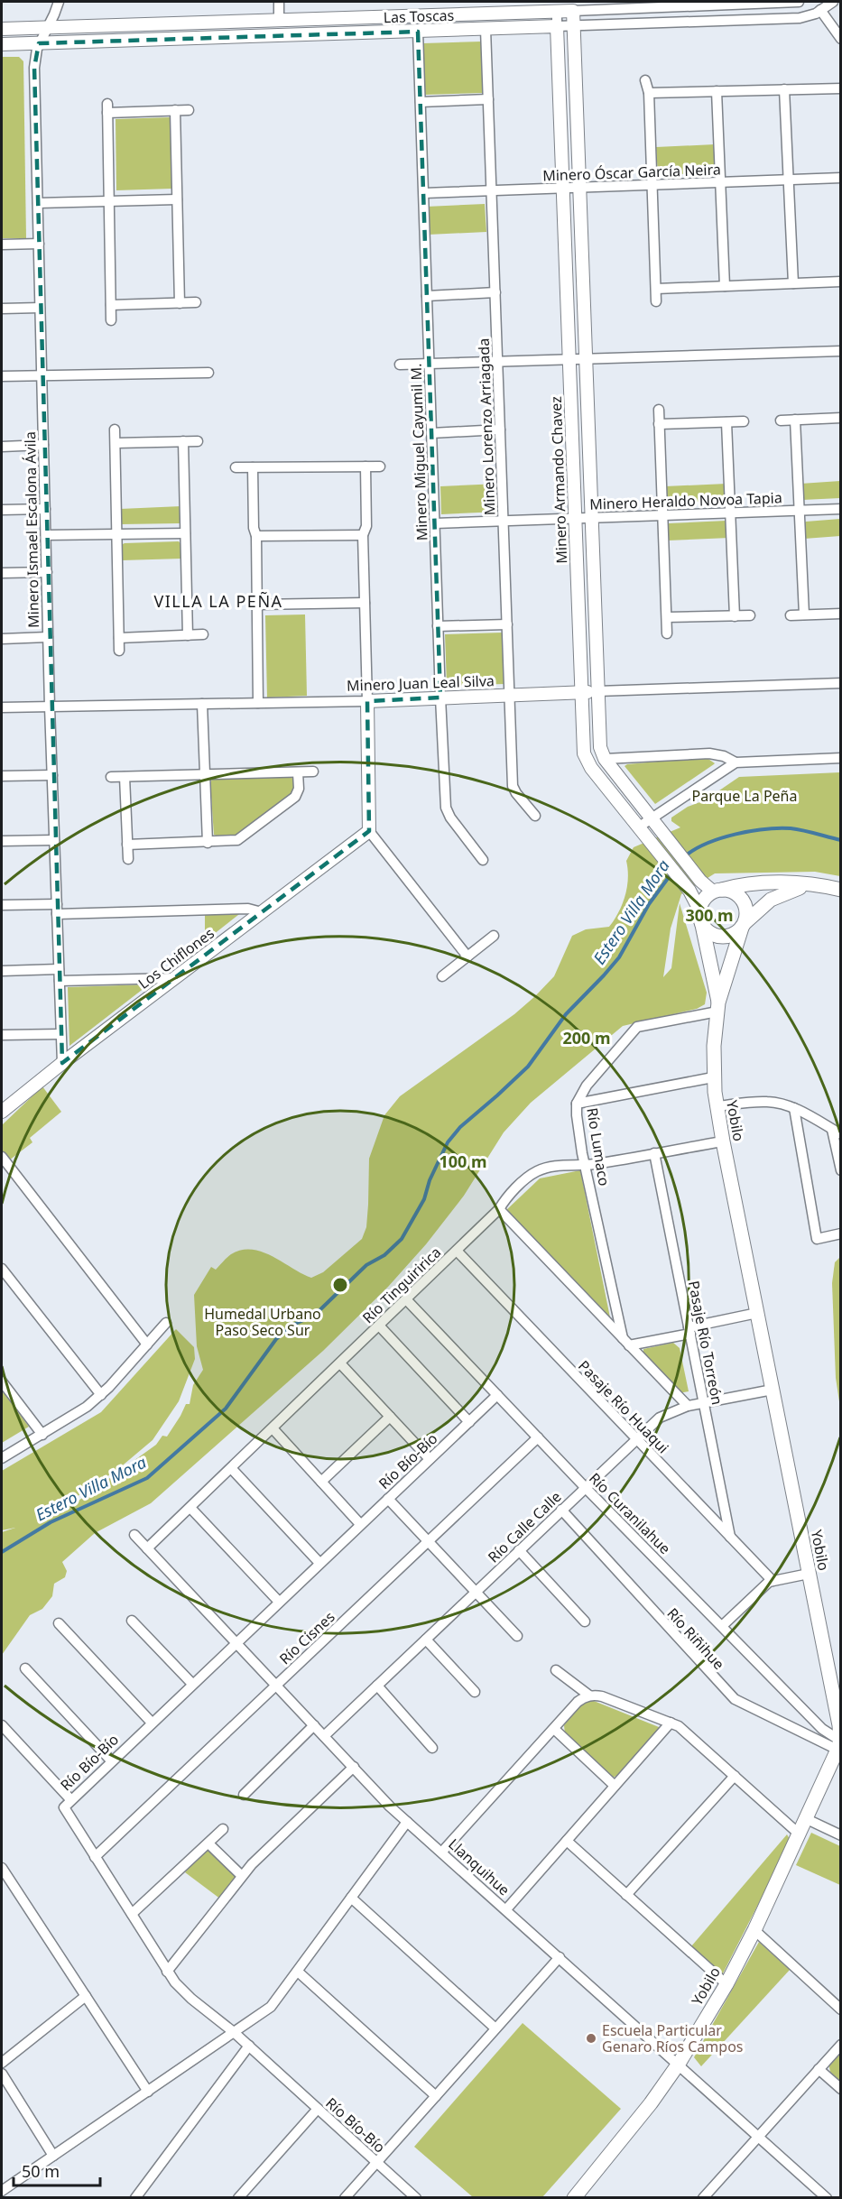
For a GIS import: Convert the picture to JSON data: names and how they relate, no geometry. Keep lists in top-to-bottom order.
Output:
{
  "streets": {
    "main road": ["Yobilo"],
    "street": [
      "Las Toscas",
      "Minero Óscar García Neira",
      "Minero Lorenzo Arriagada",
      "Minero Miguel Cayumil M.",
      "Minero Armando Chavez",
      "Minero Heraldo Novoa Tapia",
      "Minero Ismael Escalona Ávila",
      "Minero Juan Leal Silva",
      "Los Chiflones",
      "Río Lumaco",
      "Río Tinguiririca",
      "Pasaje Río Torreón",
      "Pasaje Río Huaqui",
      "Río Bío-Bío",
      "Río Curanilahue",
      "Río Calle Calle",
      "Río Cisnes",
      "Río Riñihue",
      "Llanquihue"
    ]
  },
  "crossings": [
    ["Las Toscas", "Minero Lorenzo Arriagada"],
    ["Las Toscas", "Minero Miguel Cayumil M."],
    ["Las Toscas", "Minero Armando Chavez"],
    ["Las Toscas", "Minero Ismael Escalona Ávila"],
    ["Minero Óscar García Neira", "Minero Lorenzo Arriagada"],
    ["Minero Óscar García Neira", "Minero Miguel Cayumil M."],
    ["Minero Óscar García Neira", "Minero Armando Chavez"],
    ["Minero Lorenzo Arriagada", "Minero Heraldo Novoa Tapia"],
    ["Minero Lorenzo Arriagada", "Minero Juan Leal Silva"],
    ["Minero Miguel Cayumil M.", "Minero Heraldo Novoa Tapia"],
    ["Minero Miguel Cayumil M.", "Minero Juan Leal Silva"],
    ["Minero Armando Chavez", "Minero Heraldo Novoa Tapia"],
    ["Minero Armando Chavez", "Minero Juan Leal Silva"],
    ["Minero Armando Chavez", "Yobilo"],
    ["Minero Ismael Escalona Ávila", "Minero Juan Leal Silva"],
    ["Minero Ismael Escalona Ávila", "Los Chiflones"],
    ["Yobilo", "Río Lumaco"],
    ["Yobilo", "Río Tinguiririca"],
    ["Yobilo", "Río Curanilahue"],
    ["Yobilo", "Río Calle Calle"],
    ["Yobilo", "Río Riñihue"],
    ["Yobilo", "Llanquihue"],
    ["Río Lumaco", "Río Tinguiririca"],
    ["Río Tinguiririca", "Pasaje Río Torreón"],
    ["Río Tinguiririca", "Pasaje Río Huaqui"],
    ["Río Tinguiririca", "Río Curanilahue"],
    ["Río Tinguiririca", "Llanquihue"],
    ["Pasaje Río Torreón", "Pasaje Río Huaqui"],
    ["Pasaje Río Torreón", "Río Calle Calle"],
    ["Pasaje Río Huaqui", "Río Calle Calle"],
    ["Río Bío-Bío", "Río Curanilahue"],
    ["Río Bío-Bío", "Río Cisnes"],
    ["Río Bío-Bío", "Llanquihue"],
    ["Río Curanilahue", "Río Calle Calle"],
    ["Río Curanilahue", "Río Cisnes"],
    ["Río Curanilahue", "Río Riñihue"],
    ["Río Calle Calle", "Río Riñihue"],
    ["Río Calle Calle", "Llanquihue"],
    ["Río Cisnes", "Llanquihue"]
  ],
  "districts": ["VILLA LA PEÑA"],
  "water": ["Estero Villa Mora"],
  "parks": ["Parque La Peña", "Humedal Urbano Paso Seco Sur"],
  "places": ["Escuela Particular Genaro Ríos Campos"],
  "scale_bar": "50 m",
  "rings": ["300 m", "200 m", "100 m"]
}
